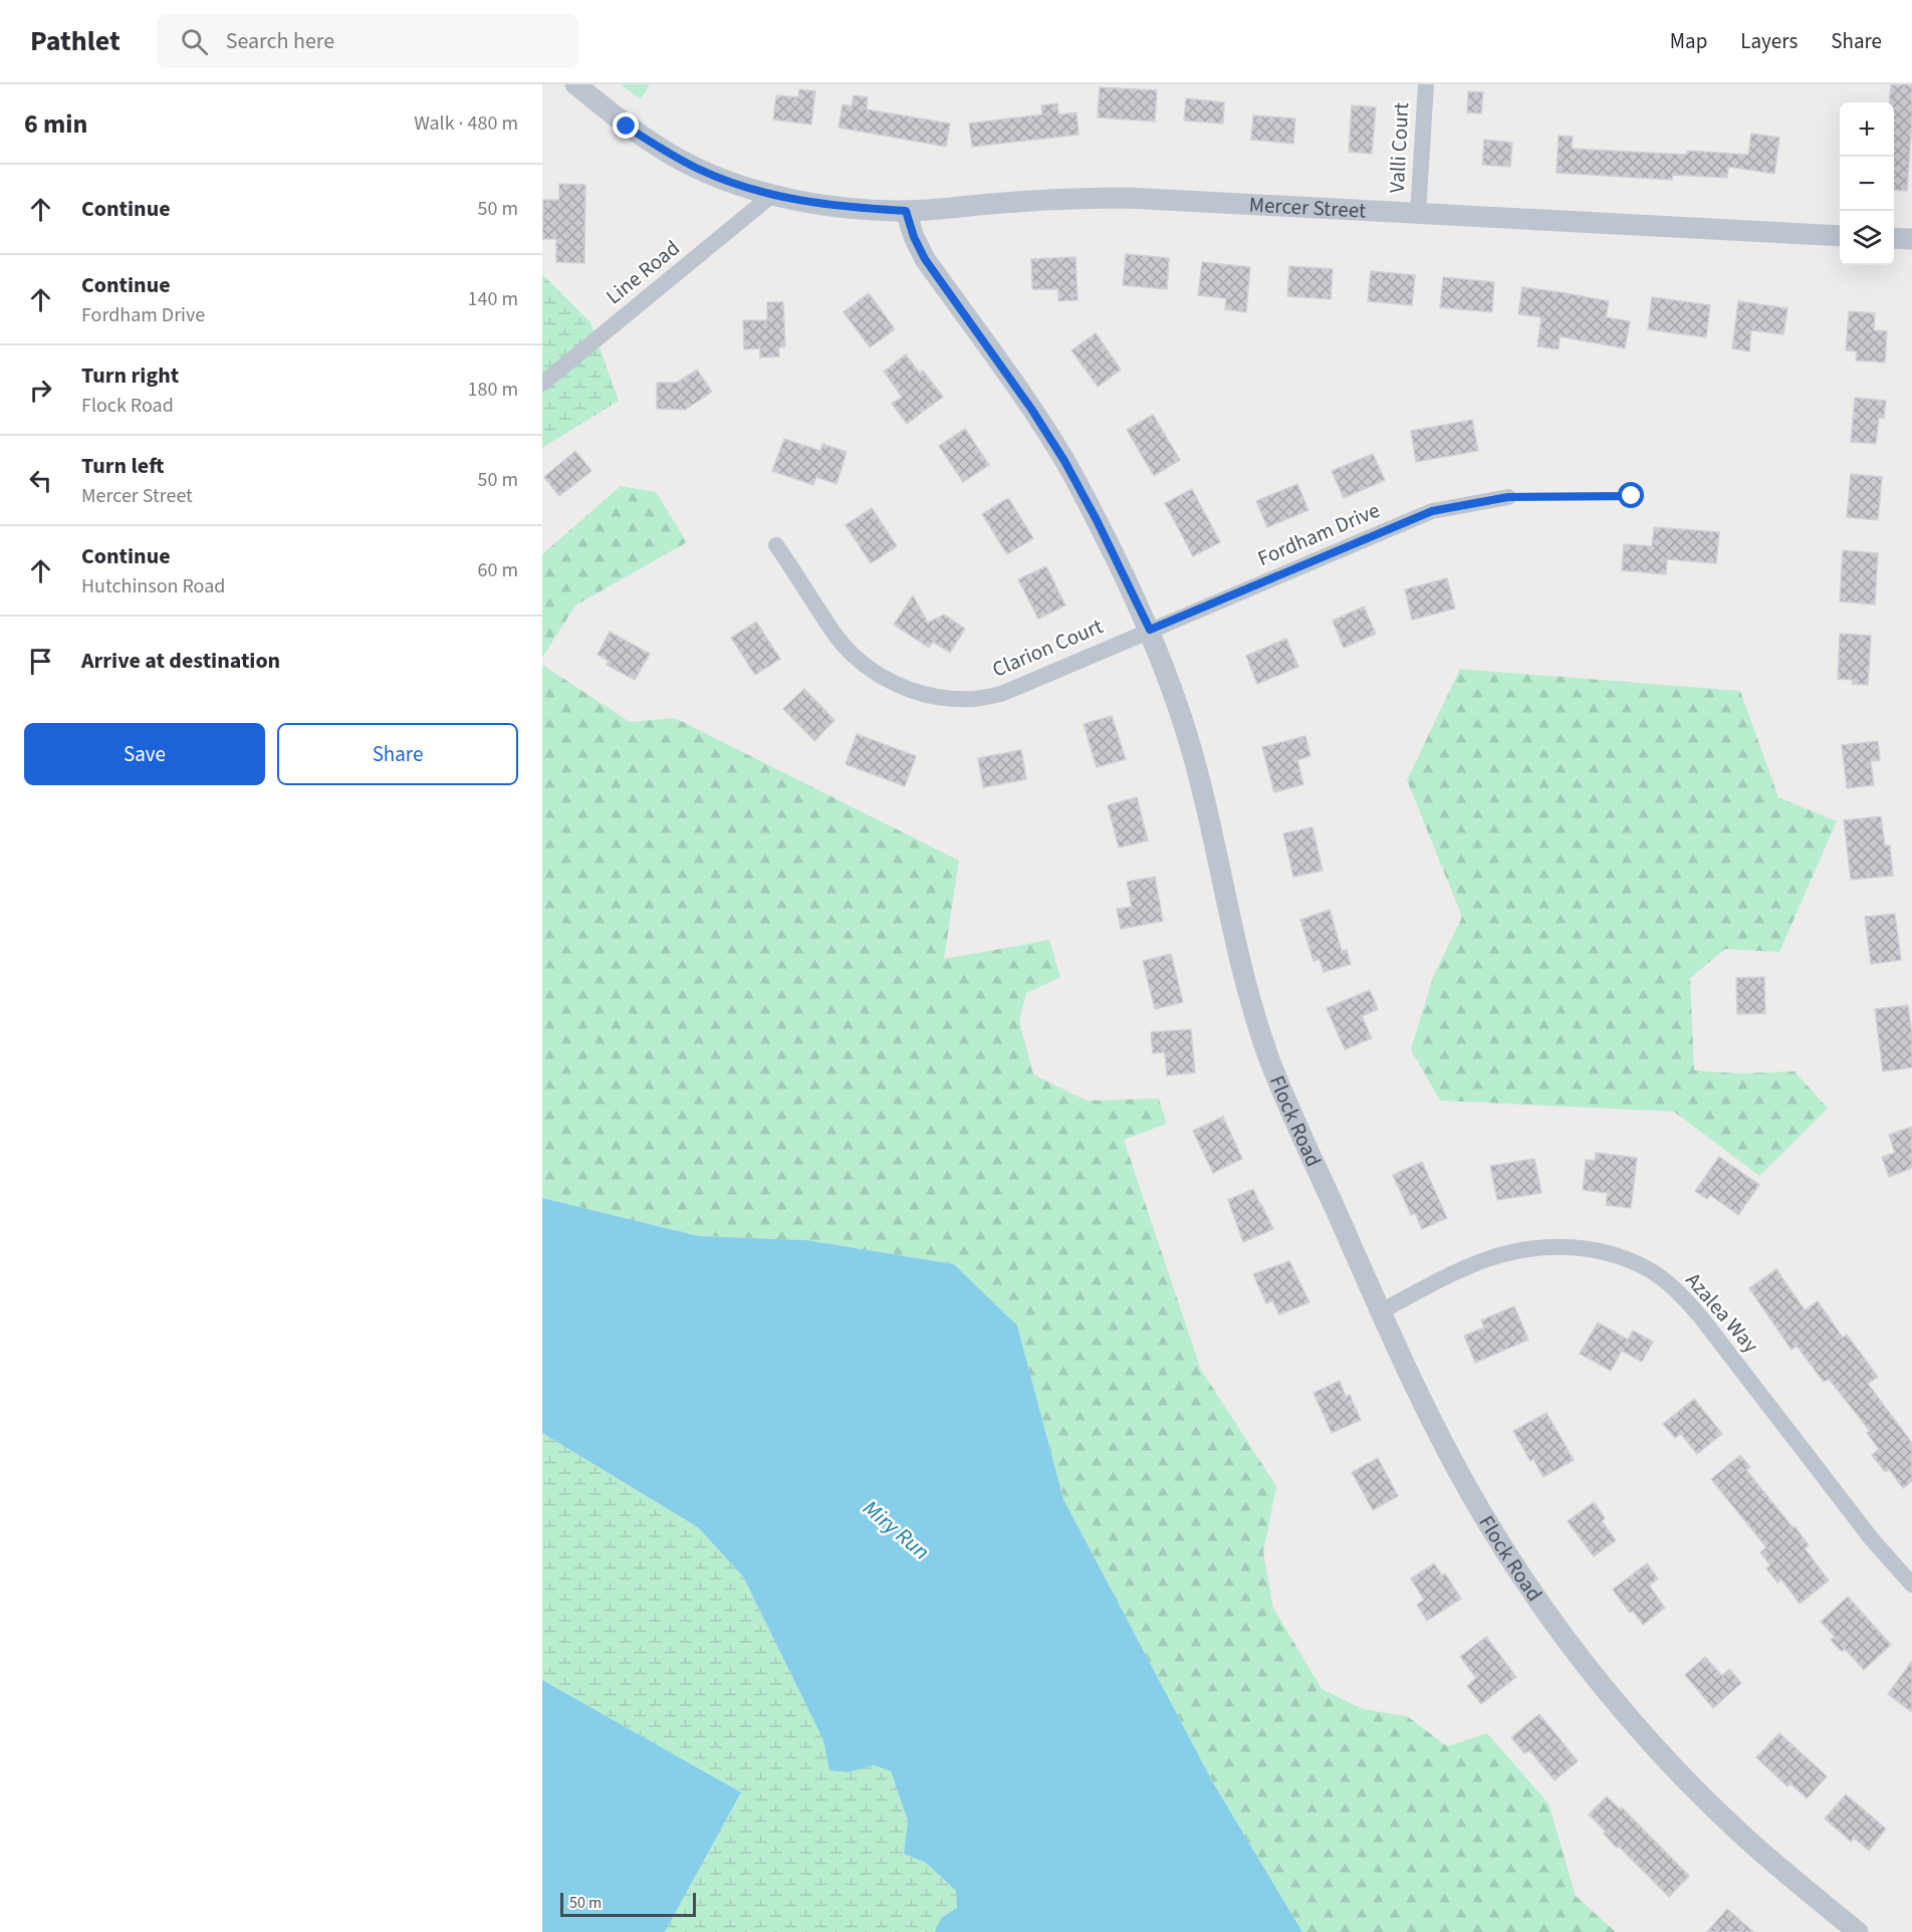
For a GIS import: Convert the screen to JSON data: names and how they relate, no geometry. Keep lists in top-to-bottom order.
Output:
{
  "streets": {
    "street": [
      "Valli Court",
      "Mercer Street",
      "Line Road",
      "Fordham Drive",
      "Clarion Court",
      "Flock Road",
      "Azalea Way"
    ]
  },
  "crossings": [
    ["Valli Court", "Mercer Street"],
    ["Mercer Street", "Line Road"],
    ["Mercer Street", "Flock Road"],
    ["Fordham Drive", "Clarion Court"],
    ["Fordham Drive", "Flock Road"],
    ["Clarion Court", "Flock Road"],
    ["Flock Road", "Azalea Way"]
  ],
  "water": ["Miry Run"],
  "scale_bar": "50 m",
  "page": {
    "header": "Pathlet",
    "search": "Search here",
    "nav": ["Map", "Layers", "Share"],
    "heading": ["6 min", "Walk · 480 m"],
    "map_buttons": ["+", "−"],
    "list": [
      ["Continue", "50 m"],
      ["Continue", "Fordham Drive", "140 m"],
      ["Turn right", "Flock Road", "180 m"],
      ["Turn left", "Mercer Street", "50 m"],
      ["Continue", "Hutchinson Road", "60 m"],
      "Arrive at destination"
    ],
    "buttons": ["Save", "Share"],
    "scale": "50 m"
  }
}
